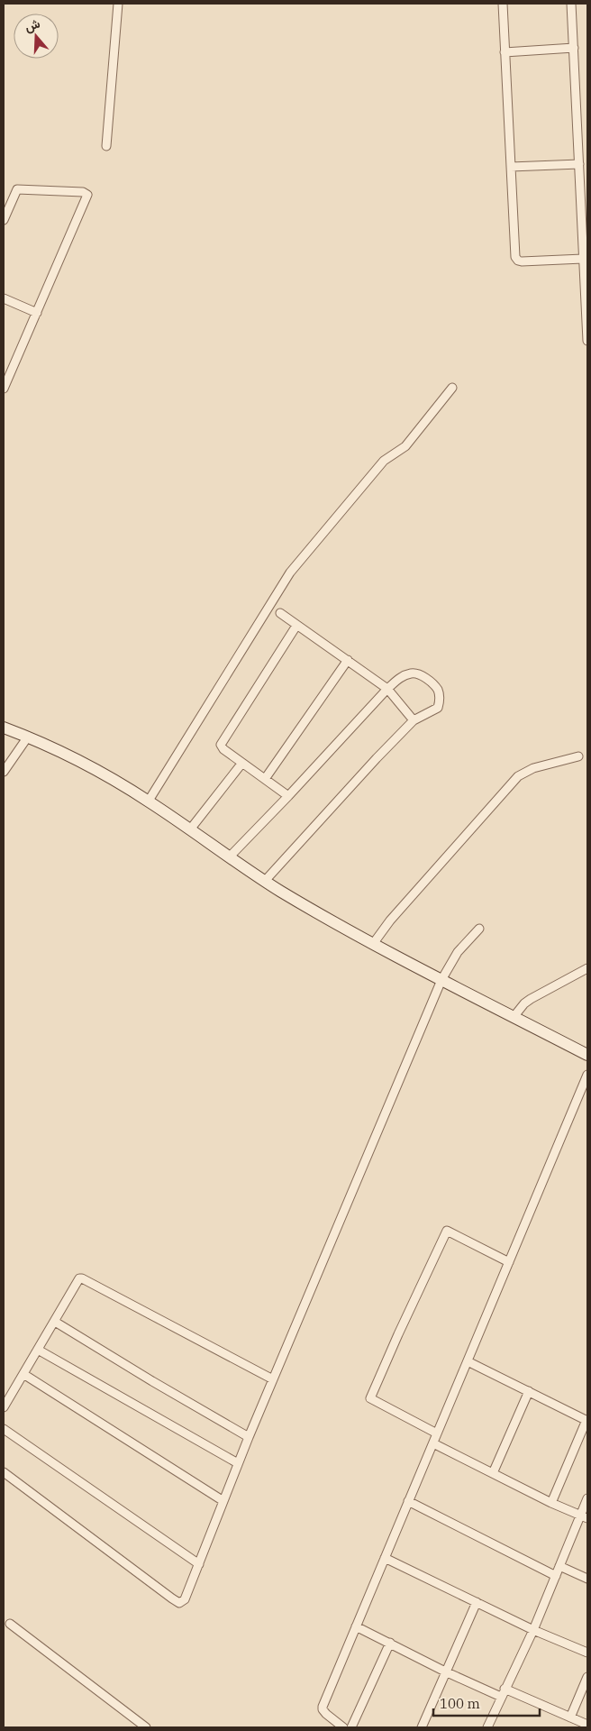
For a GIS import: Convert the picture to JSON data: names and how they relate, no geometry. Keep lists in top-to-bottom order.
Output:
{
  "scale_bar": "100 m",
  "north": "top"
}
